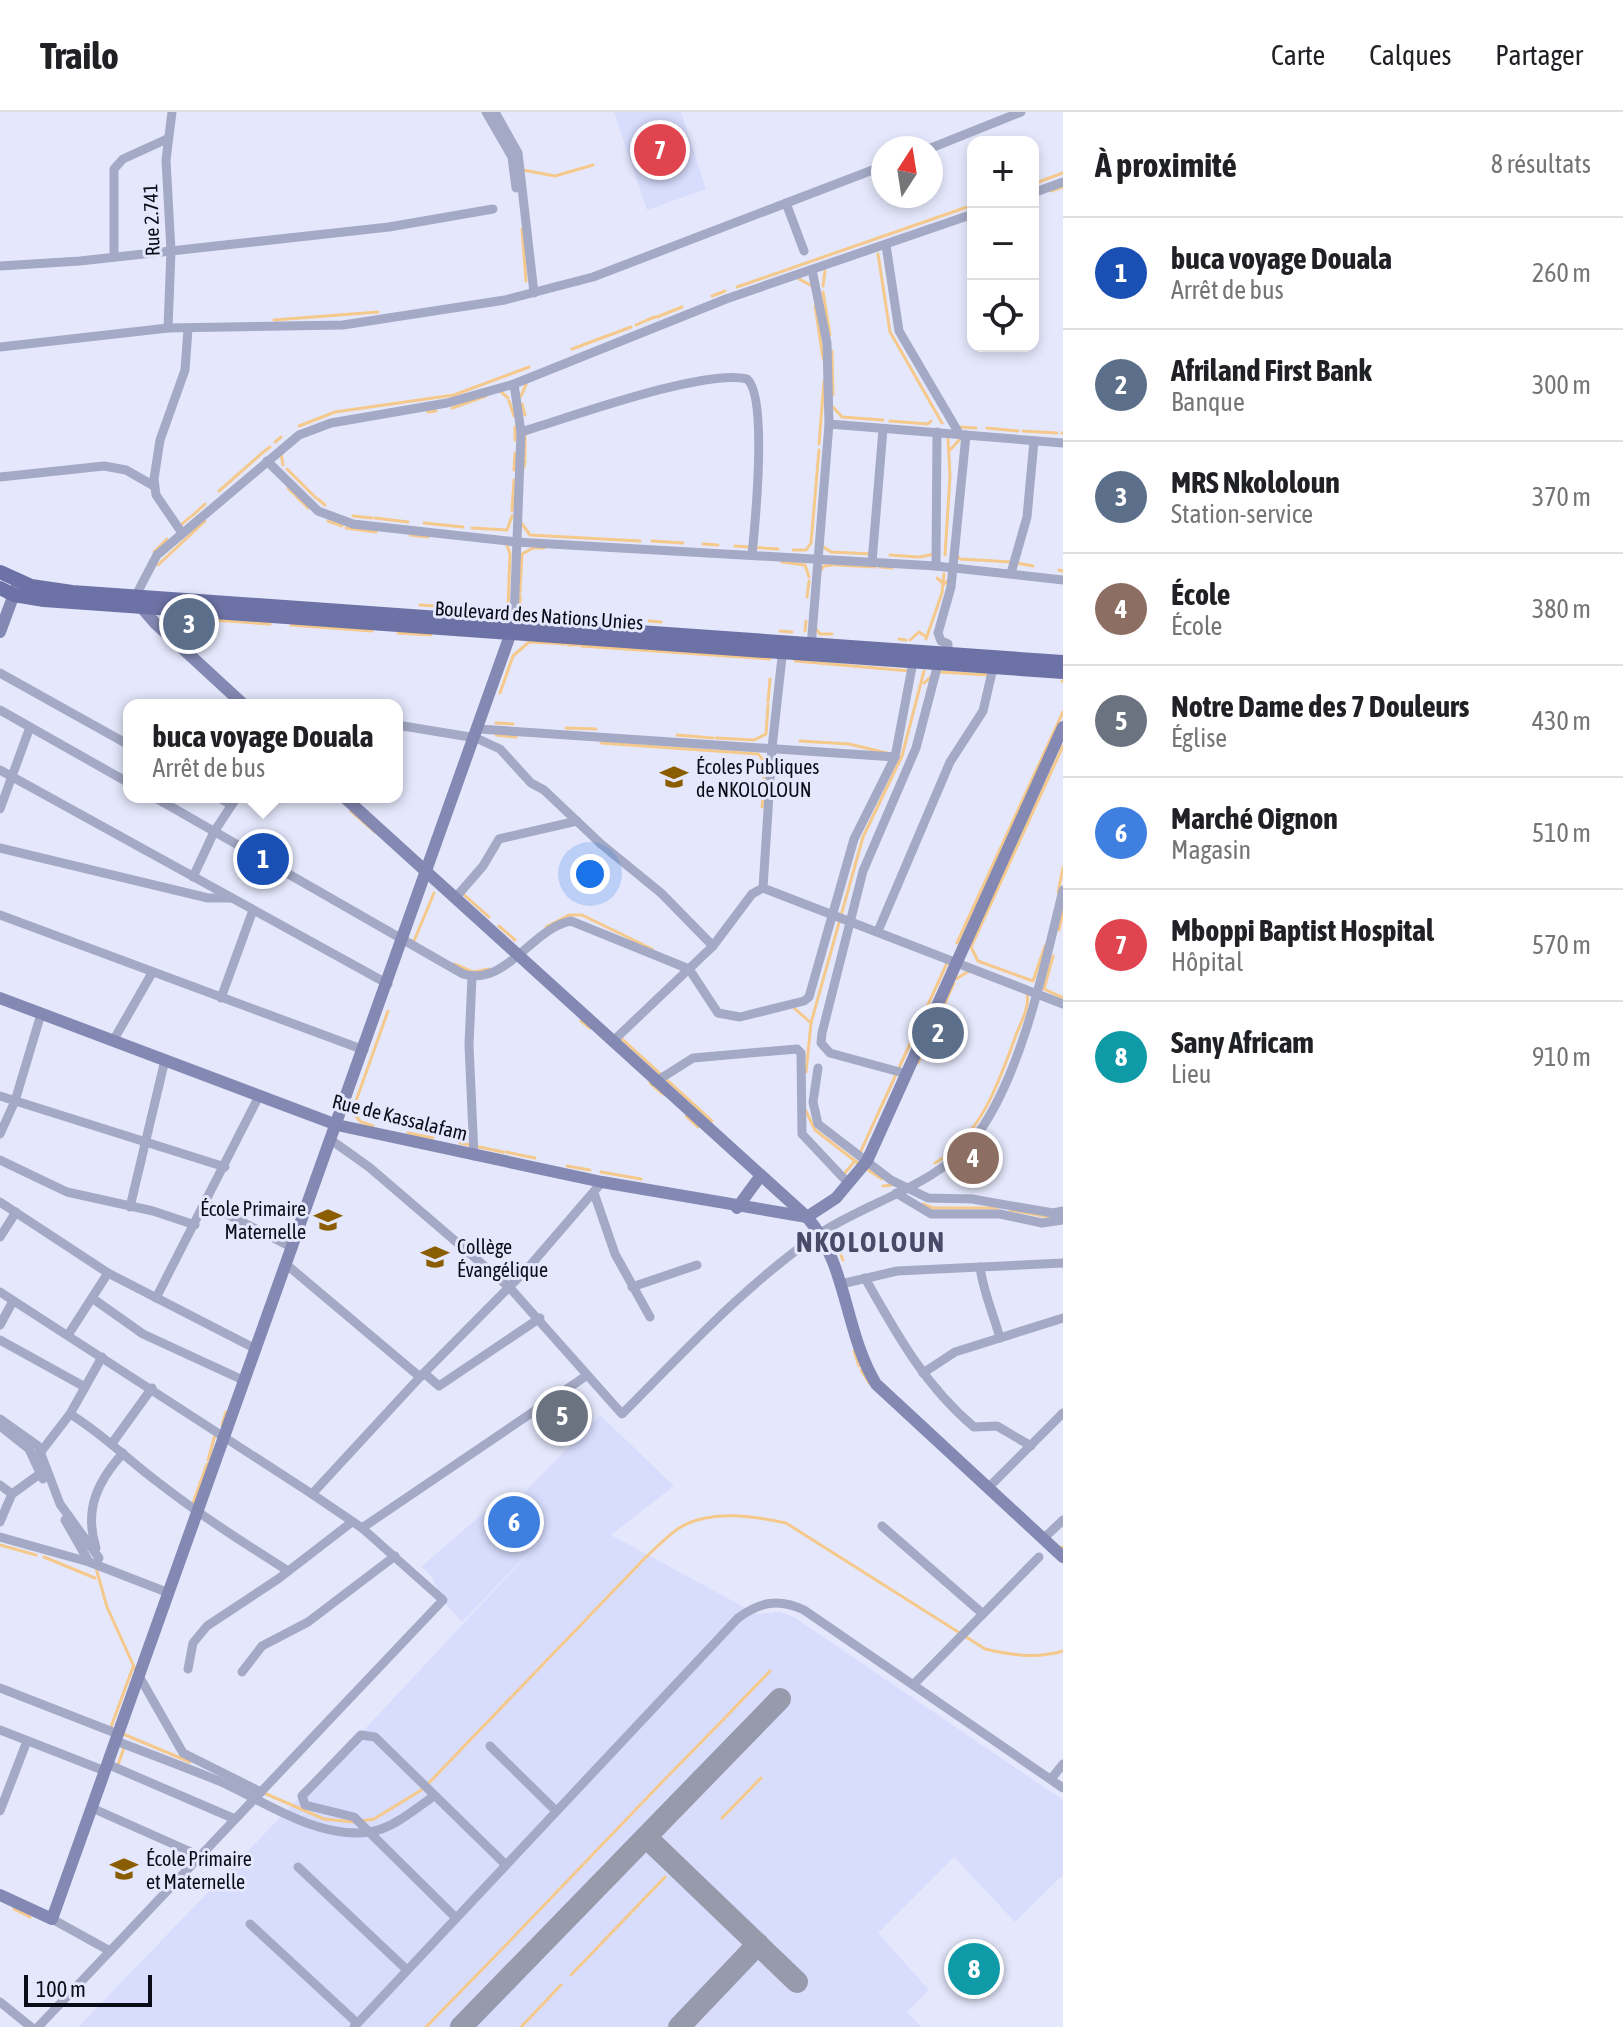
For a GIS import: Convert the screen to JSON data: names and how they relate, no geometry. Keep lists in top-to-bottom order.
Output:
{
  "streets": {
    "main road": ["Boulevard des Nations Unies"],
    "street": ["Rue 2.741", "Rue de Kassalafam"]
  },
  "districts": ["NKOLOLOUN"],
  "places": {
    "school or university": [
      "Écoles Publiques de NKOLOLOUN",
      "École Primaire Maternelle",
      "Collège Évangélique",
      "École Primaire et Maternelle"
    ]
  },
  "scale_bar": "100 m",
  "north": "top",
  "page": {
    "header": "Trailo",
    "nav": ["Carte", "Calques", "Partager"],
    "heading": ["À proximité", "8 résultats"],
    "pins": [
      "7",
      "3",
      "1",
      "2",
      "4",
      "5",
      "6",
      "8"
    ],
    "map_buttons": ["+", "−"],
    "list": [
      {
        "mark": "1",
        "name": "buca voyage Douala",
        "note": "Arrêt de bus",
        "value": "260 m"
      },
      {
        "mark": "2",
        "name": "Afriland First Bank",
        "note": "Banque",
        "value": "300 m"
      },
      {
        "mark": "3",
        "name": "MRS Nkololoun",
        "note": "Station-service",
        "value": "370 m"
      },
      {
        "mark": "4",
        "name": "École",
        "note": "École",
        "value": "380 m"
      },
      {
        "mark": "5",
        "name": "Notre Dame des 7 Douleurs",
        "note": "Église",
        "value": "430 m"
      },
      {
        "mark": "6",
        "name": "Marché Oignon",
        "note": "Magasin",
        "value": "510 m"
      },
      {
        "mark": "7",
        "name": "Mboppi Baptist Hospital",
        "note": "Hôpital",
        "value": "570 m"
      },
      {
        "mark": "8",
        "name": "Sany Africam",
        "note": "Lieu",
        "value": "910 m"
      }
    ],
    "popup": ["buca voyage Douala", "Arrêt de bus"],
    "scale": "100 m"
  }
}
